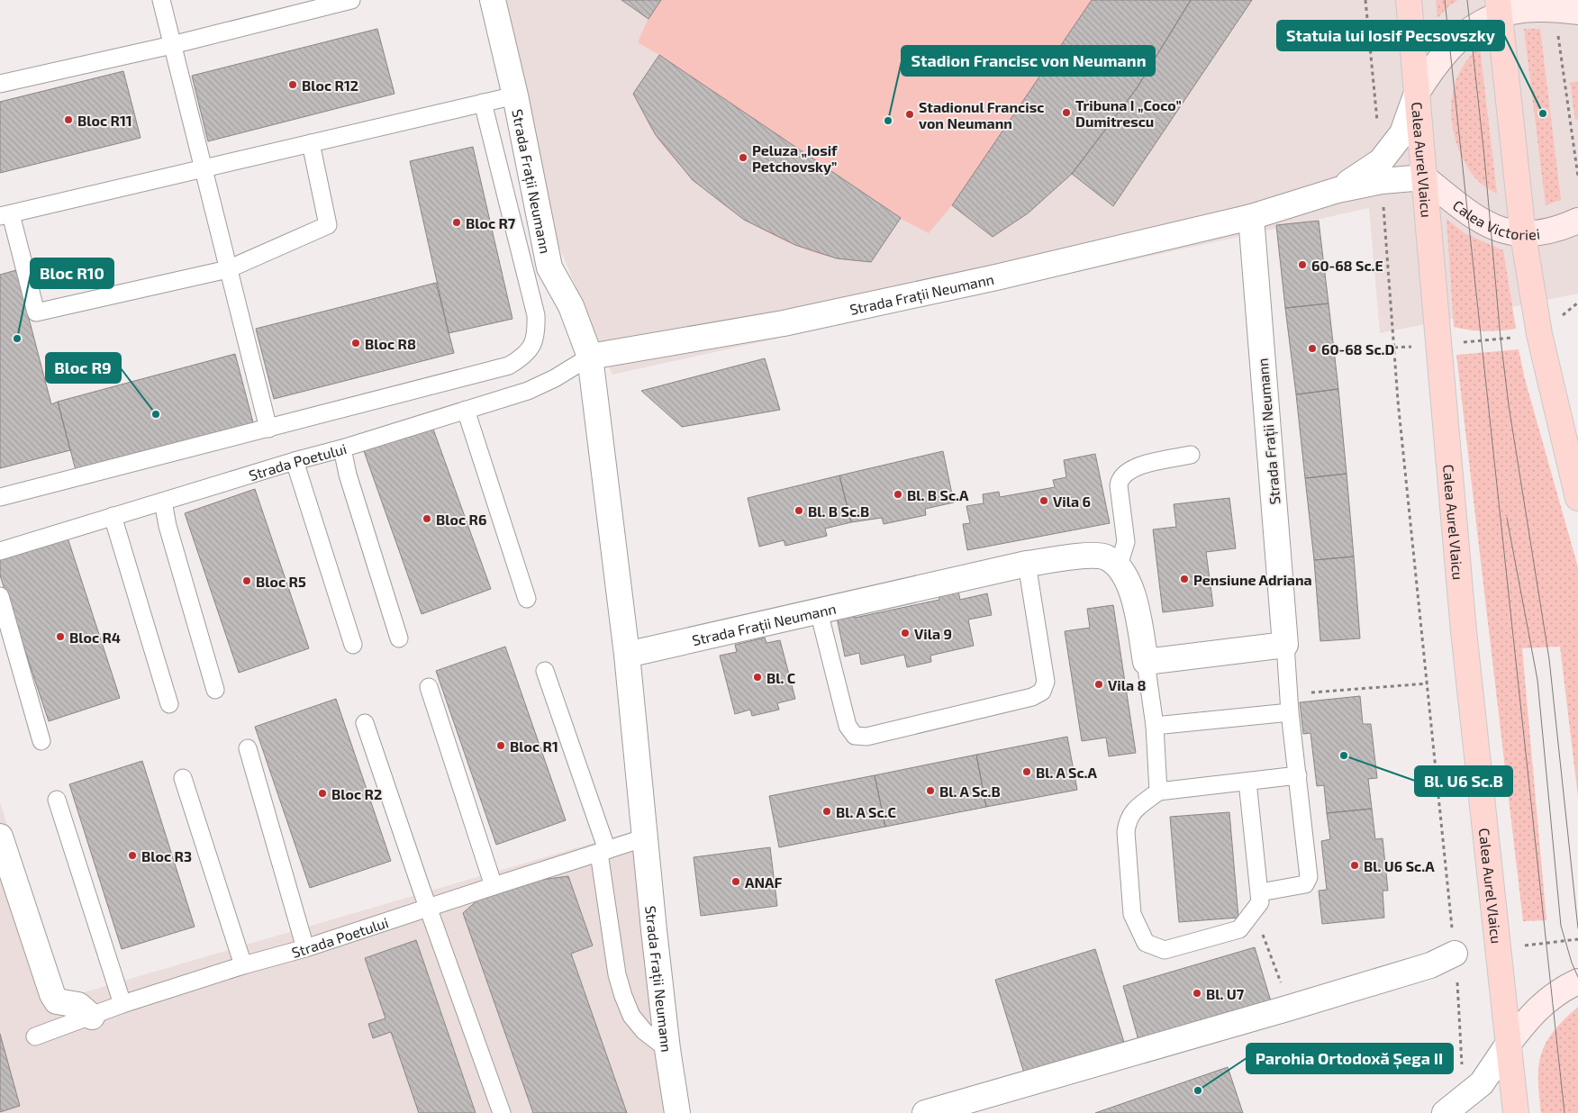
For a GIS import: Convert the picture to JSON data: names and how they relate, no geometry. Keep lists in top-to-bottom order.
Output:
{
  "streets": {
    "main road": ["Calea Aurel Vlaicu", "Calea Victoriei"],
    "street": ["Strada Frații Neumann"],
    "lane": ["Strada Poetului"]
  },
  "crossings": [
    ["Calea Aurel Vlaicu", "Strada Frații Neumann"],
    ["Calea Aurel Vlaicu", "Calea Victoriei"],
    ["Strada Frații Neumann", "Calea Victoriei"],
    ["Strada Frații Neumann", "Strada Poetului"]
  ],
  "places": [
    "Bloc R12",
    "Tribuna I „Coco” Dumitrescu",
    "Statuia lui Iosif Pecsovszky",
    "Stadionul Francisc von Neumann",
    "Bloc R11",
    "Stadion Francisc von Neumann",
    "Peluza „Iosif Petchovsky”",
    "Bloc R7",
    "60-68 Sc.E",
    "Bloc R10",
    "Bloc R8",
    "60-68 Sc.D",
    "Bloc R9",
    "Bl. B Sc.A",
    "Vila 6",
    "Bl. B Sc.B",
    "Bloc R6",
    "Pensiune Adriana",
    "Bloc R5",
    "Vila 9",
    "Bloc R4",
    "Bl. C",
    "Vila 8",
    "Bloc R1",
    "Bl. U6 Sc.B",
    "Bl. A Sc.A",
    "Bl. A Sc.B",
    "Bloc R2",
    "Bl. A Sc.C",
    "Bloc R3",
    "Bl. U6 Sc.A",
    "ANAF",
    "Bl. U7",
    "Parohia Ortodoxă Șega II"
  ]
}
